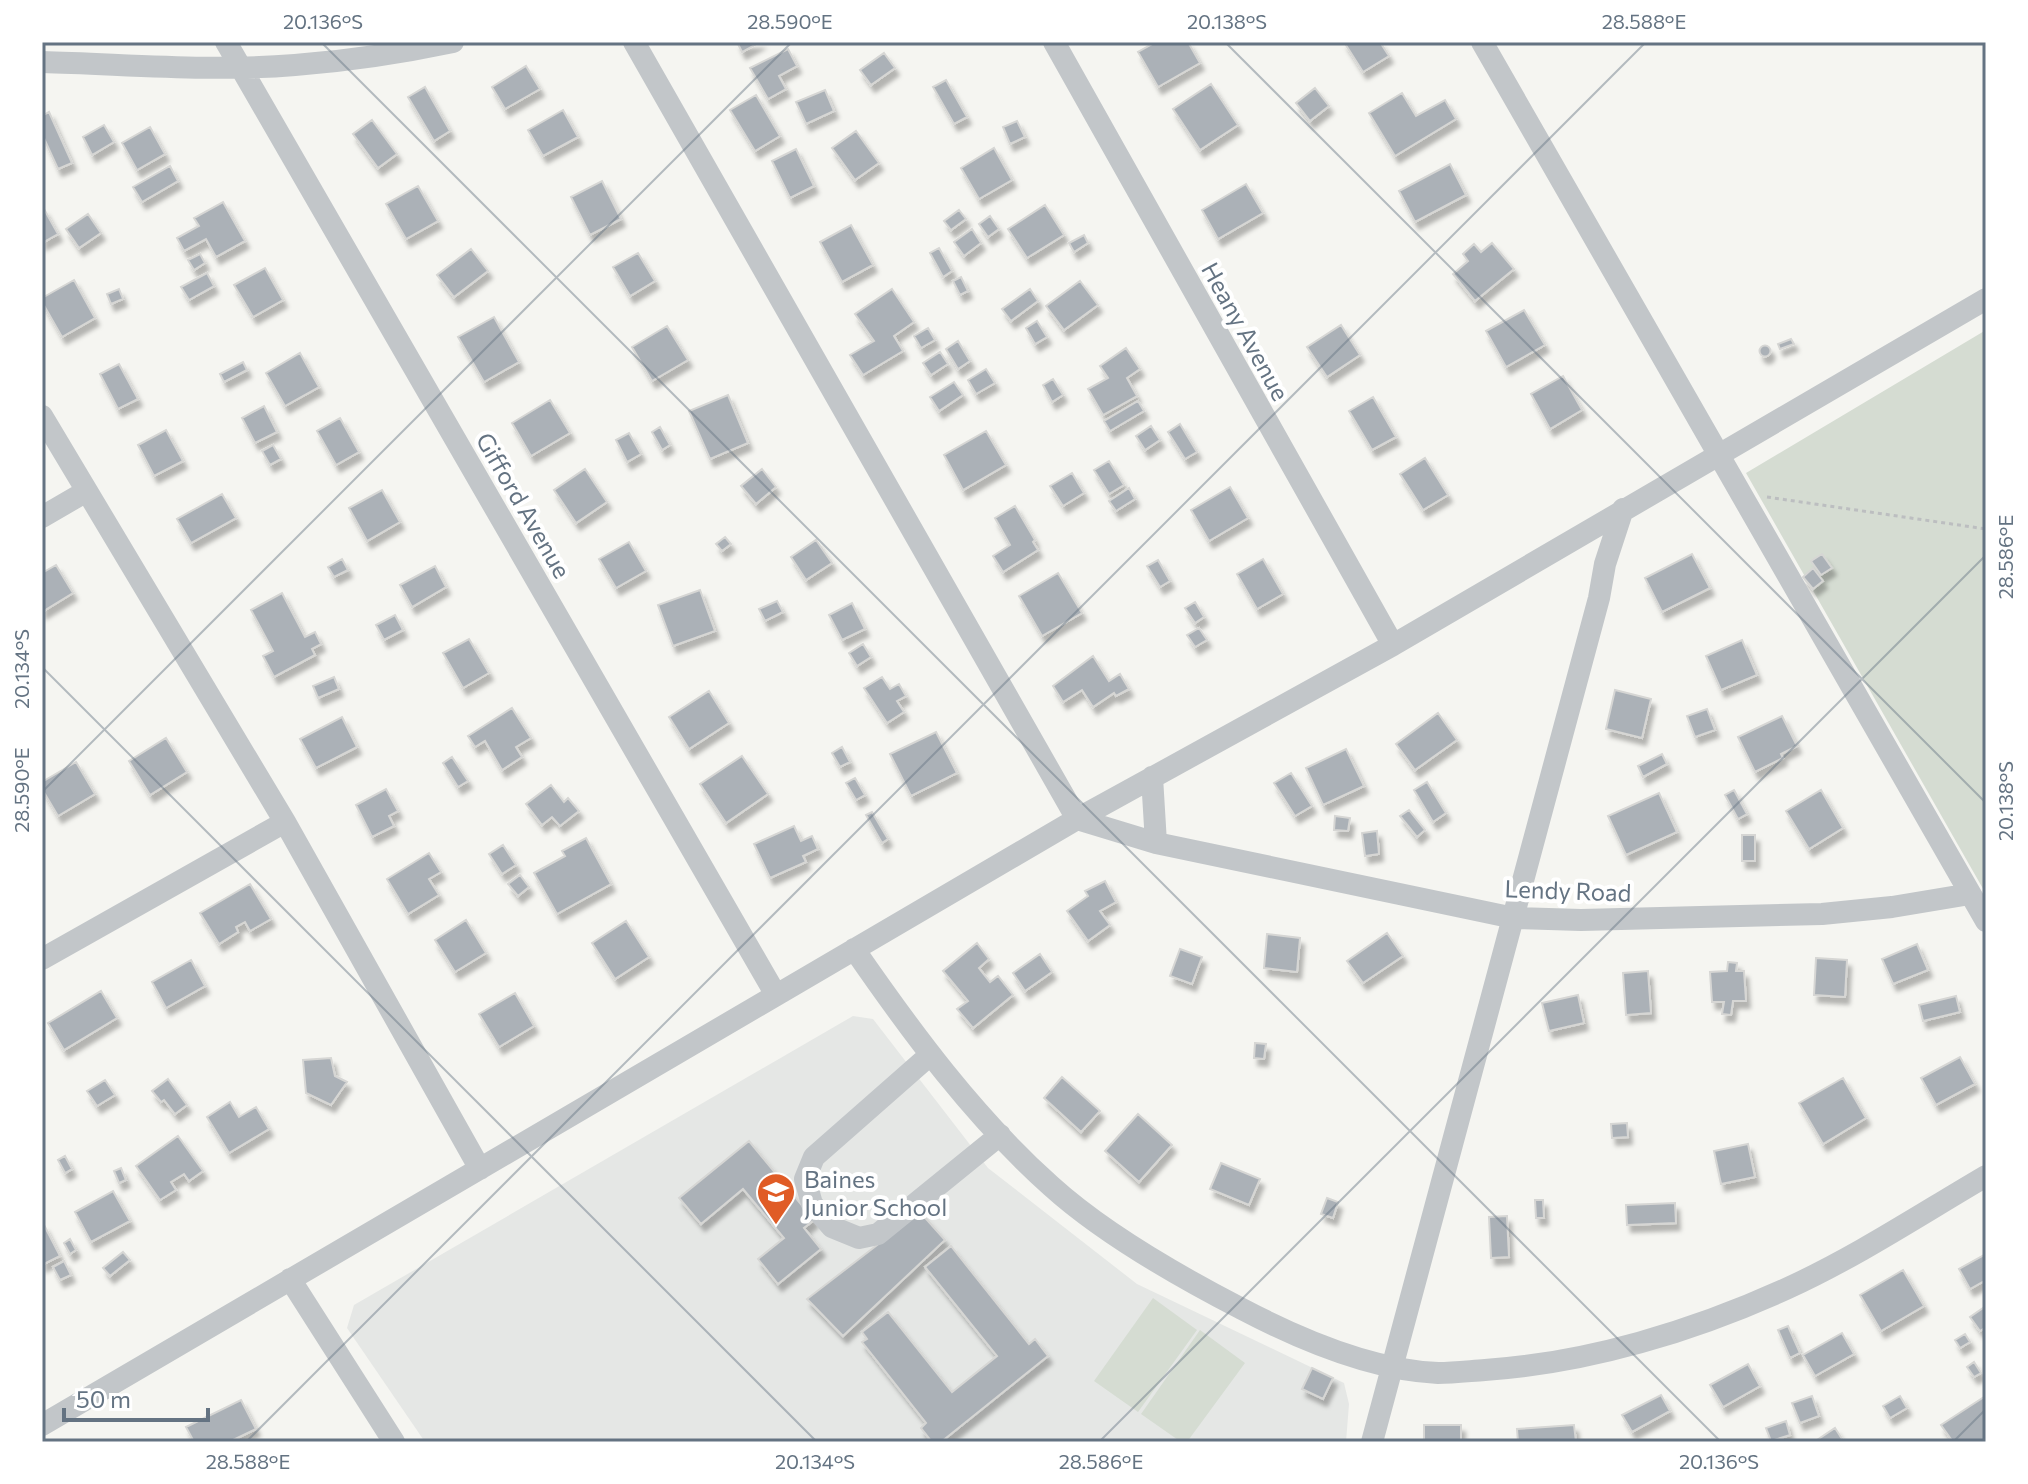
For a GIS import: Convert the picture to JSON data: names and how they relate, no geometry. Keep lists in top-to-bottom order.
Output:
{
  "streets": {
    "street": ["Heany Avenue", "Gifford Avenue", "Lendy Road"]
  },
  "places": {
    "school or university": ["Baines Junior School"]
  },
  "scale_bar": "50 m",
  "coordinates": [
    "20.136°S",
    "28.590°E",
    "20.138°S",
    "28.588°E",
    "28.586°E",
    "20.134°S"
  ]
}
